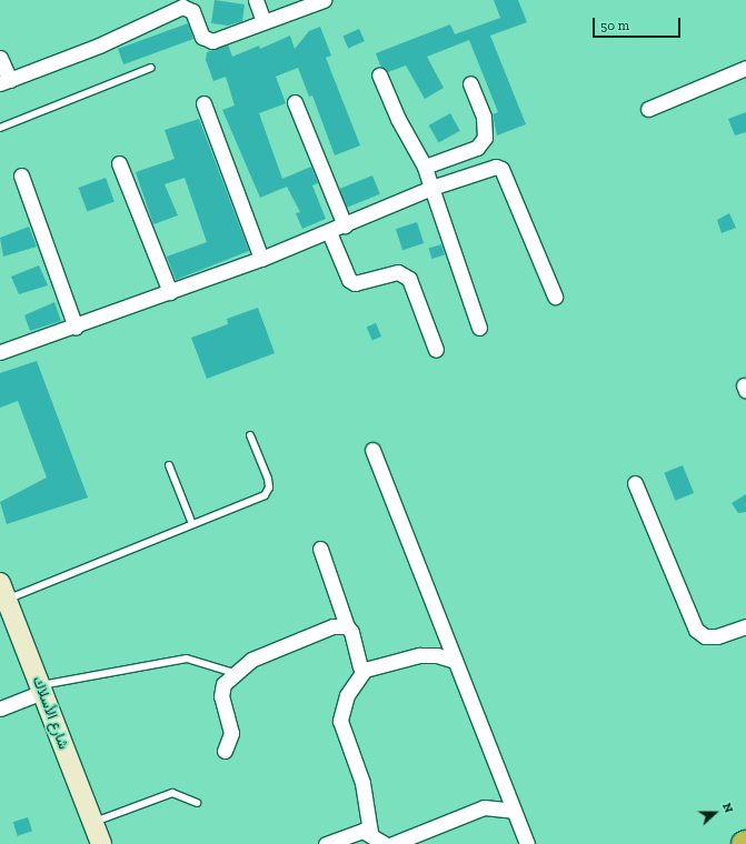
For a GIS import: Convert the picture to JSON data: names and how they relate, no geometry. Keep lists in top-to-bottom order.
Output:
{
  "streets": {
    "street": ["شارع الأسلاك"]
  },
  "scale_bar": "50 m",
  "north": "right"
}
